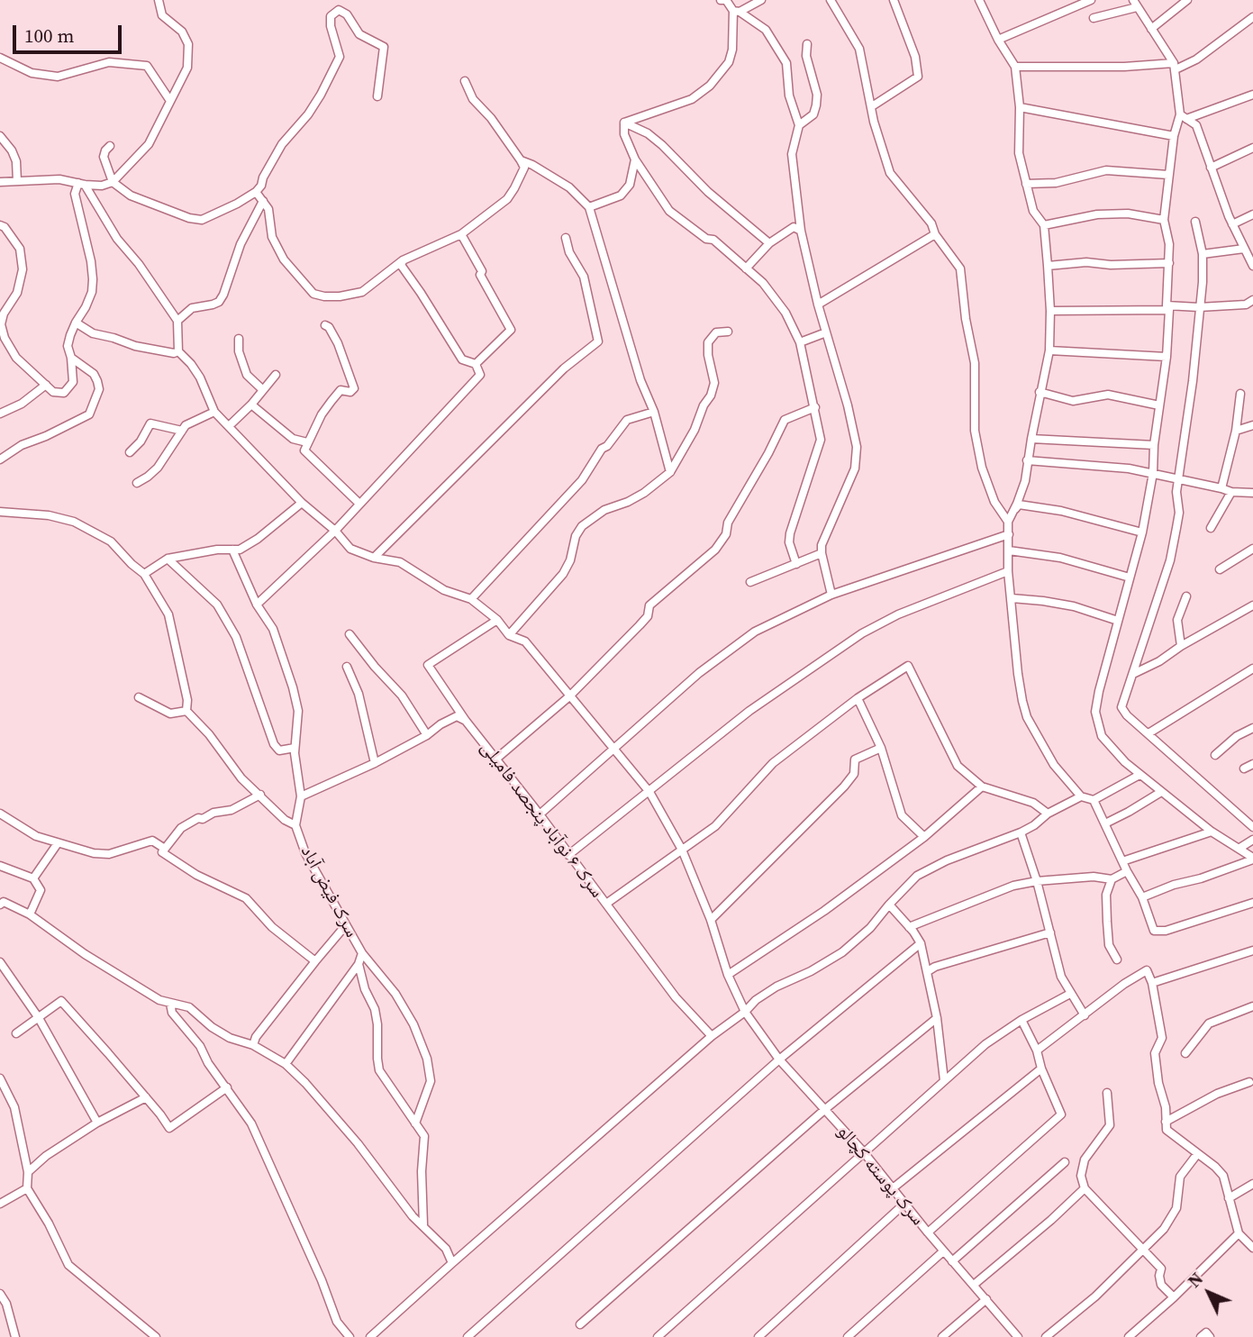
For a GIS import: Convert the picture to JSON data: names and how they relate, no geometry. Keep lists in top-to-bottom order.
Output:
{
  "streets": {
    "street": ["سرک ۶ نوآباد پنجصد فامیلی", "سرک فيض آباد", "سرک پوسته کچالو"]
  },
  "crossings": [
    ["سرک ۶ نوآباد پنجصد فامیلی", "سرک پوسته کچالو"]
  ],
  "scale_bar": "100 m",
  "north": "top left"
}
